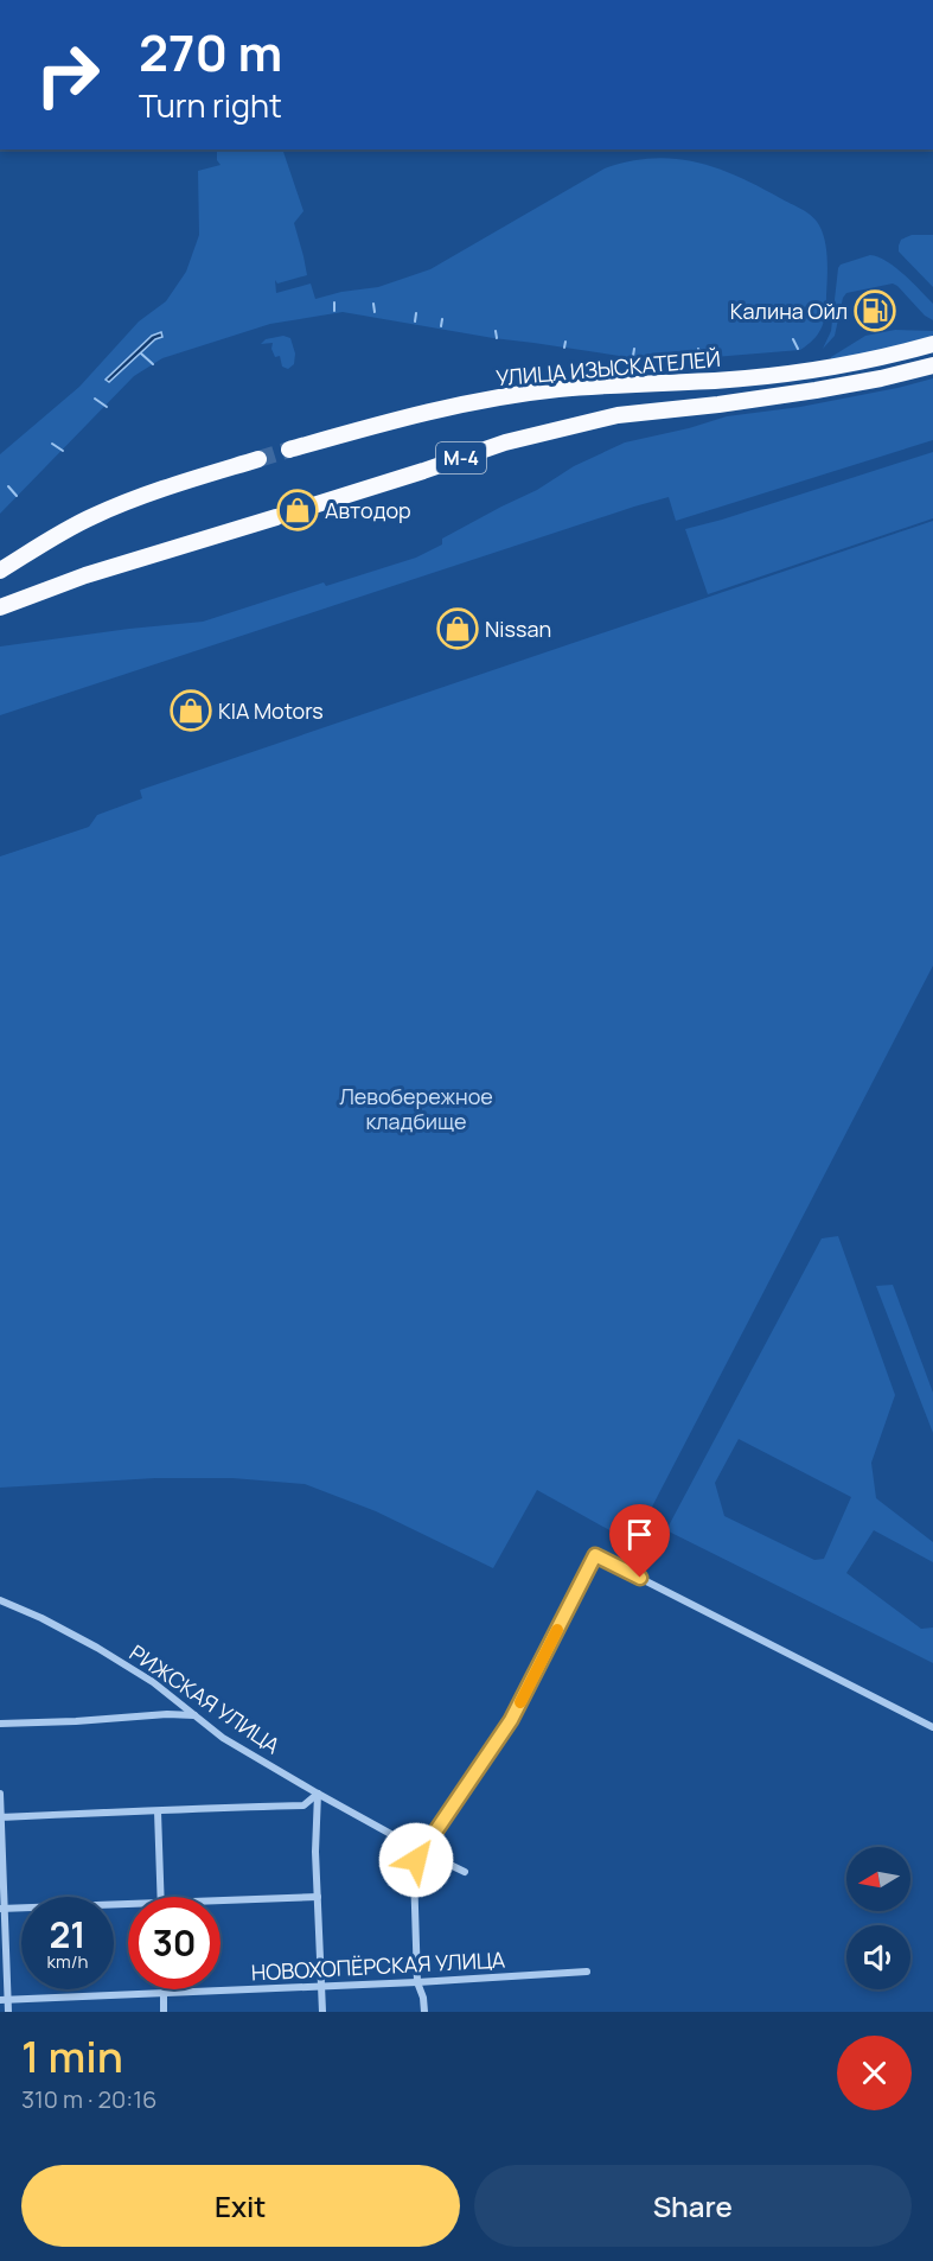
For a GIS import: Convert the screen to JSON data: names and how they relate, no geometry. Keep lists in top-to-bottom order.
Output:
{
  "streets": {
    "highway": ["УЛИЦА ИЗЫСКАТЕЛЕЙ", "М-4"],
    "street": ["РИЖСКАЯ УЛИЦА", "НОВОХОПЁРСКАЯ УЛИЦА"]
  },
  "parks": ["Левобережное кладбище"],
  "places": {
    "fuel station": ["Калина Ойл"],
    "shop": ["Автодор", "Nissan", "KIA Motors"]
  },
  "north": "left",
  "page": {
    "turn": ["270 m", "Turn right"],
    "speed": "21 km/h",
    "limit": "30",
    "heading": ["1 min", "310 m · 20:16"],
    "buttons": ["Exit", "Share"]
  }
}
